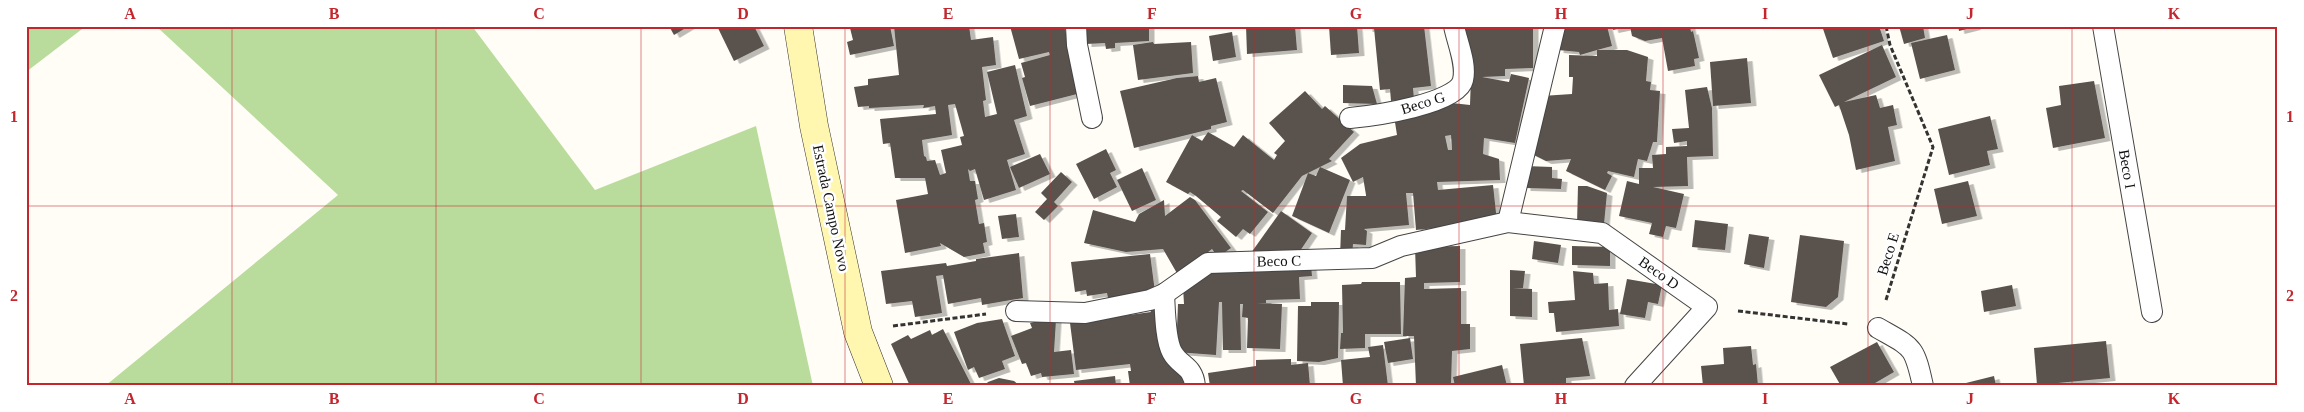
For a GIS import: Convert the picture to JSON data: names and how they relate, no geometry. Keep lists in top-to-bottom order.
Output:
{
  "streets": {
    "street": ["Estrada Campo Novo"],
    "lane": [
      "Beco G",
      "Beco I",
      "Beco C",
      "Beco D"
    ],
    "path": ["Beco E"]
  },
  "crossings": [
    ["Beco C", "Beco D"]
  ],
  "grid": {
    "columns": [
      "A",
      "B",
      "C",
      "D",
      "E",
      "F",
      "G",
      "H",
      "I",
      "J",
      "K"
    ],
    "rows": ["1", "2"]
  }
}
